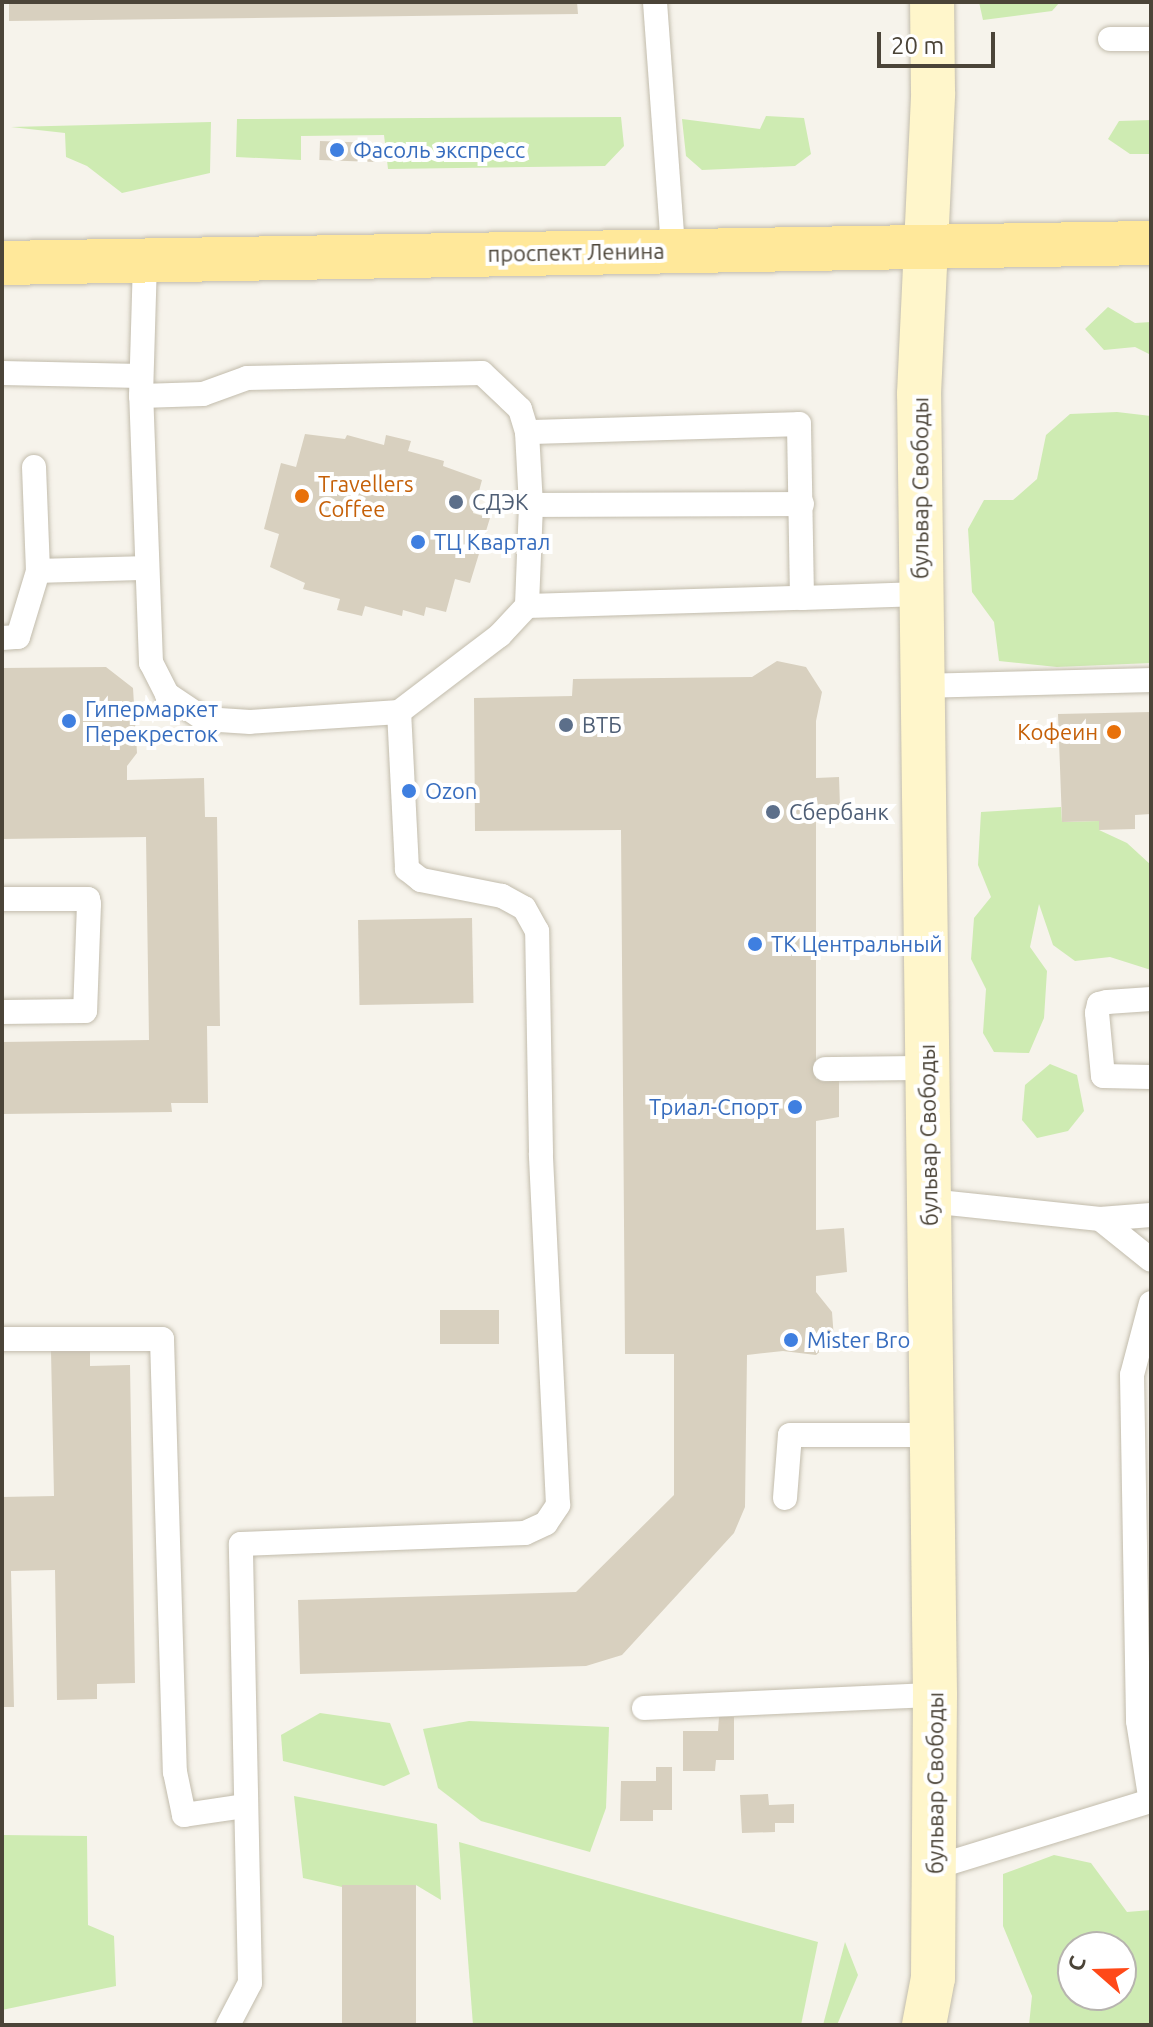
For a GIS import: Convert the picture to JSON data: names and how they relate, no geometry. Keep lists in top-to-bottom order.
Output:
{
  "streets": {
    "main road": ["проспект Ленина", "бульвар Свободы"]
  },
  "crossings": [
    ["проспект Ленина", "бульвар Свободы"]
  ],
  "places": [
    "Фасоль экспресс",
    "Travellers Coffee",
    "СДЭК",
    "ТЦ Квартал",
    "Гипермаркет Перекресток",
    "ВТБ",
    "Кофеин",
    "Ozon",
    "Сбербанк",
    "ТК Центральный",
    "Триал-Спорт",
    "Mister Bro"
  ],
  "scale_bar": "20 m",
  "north": "left"
}
